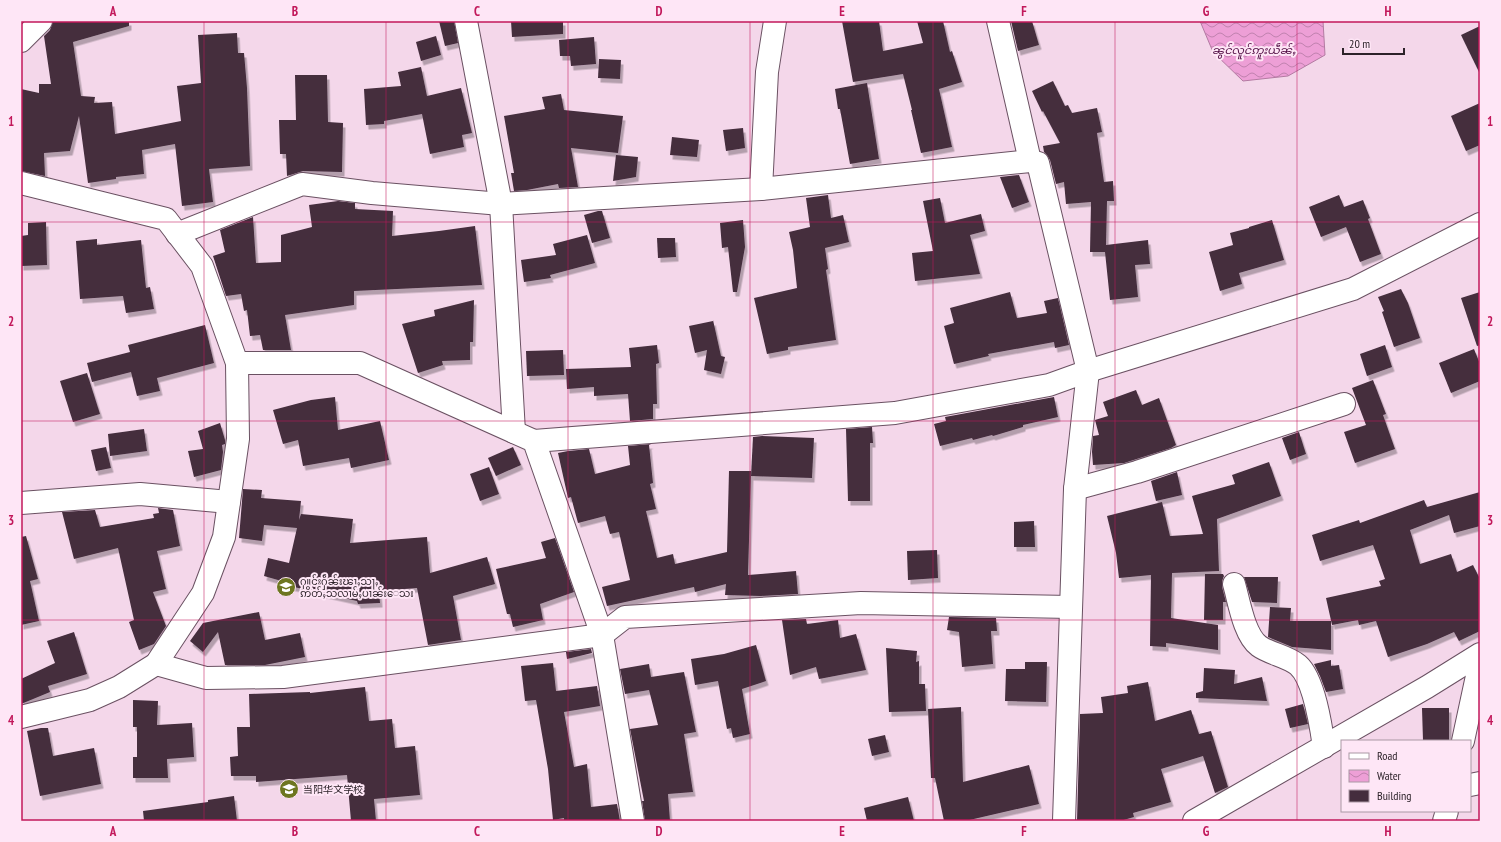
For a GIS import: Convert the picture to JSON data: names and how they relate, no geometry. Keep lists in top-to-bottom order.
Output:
{
  "water": ["ၼွင်လူင်ဢူးယဵၼ်ႇ"],
  "places": {
    "school or university": ["ႁူင်းႁဵၼ်းၽႃႇသႃႇ ဢိတ်ႇသလၢမ်ႇပၢၼ်းေသး", "当阳华文学校"]
  },
  "legend": ["Road", "Water", "Building"],
  "scale_bar": "20 m",
  "grid": {
    "columns": [
      "A",
      "B",
      "C",
      "D",
      "E",
      "F",
      "G",
      "H"
    ],
    "rows": [
      "1",
      "2",
      "3",
      "4"
    ]
  }
}
